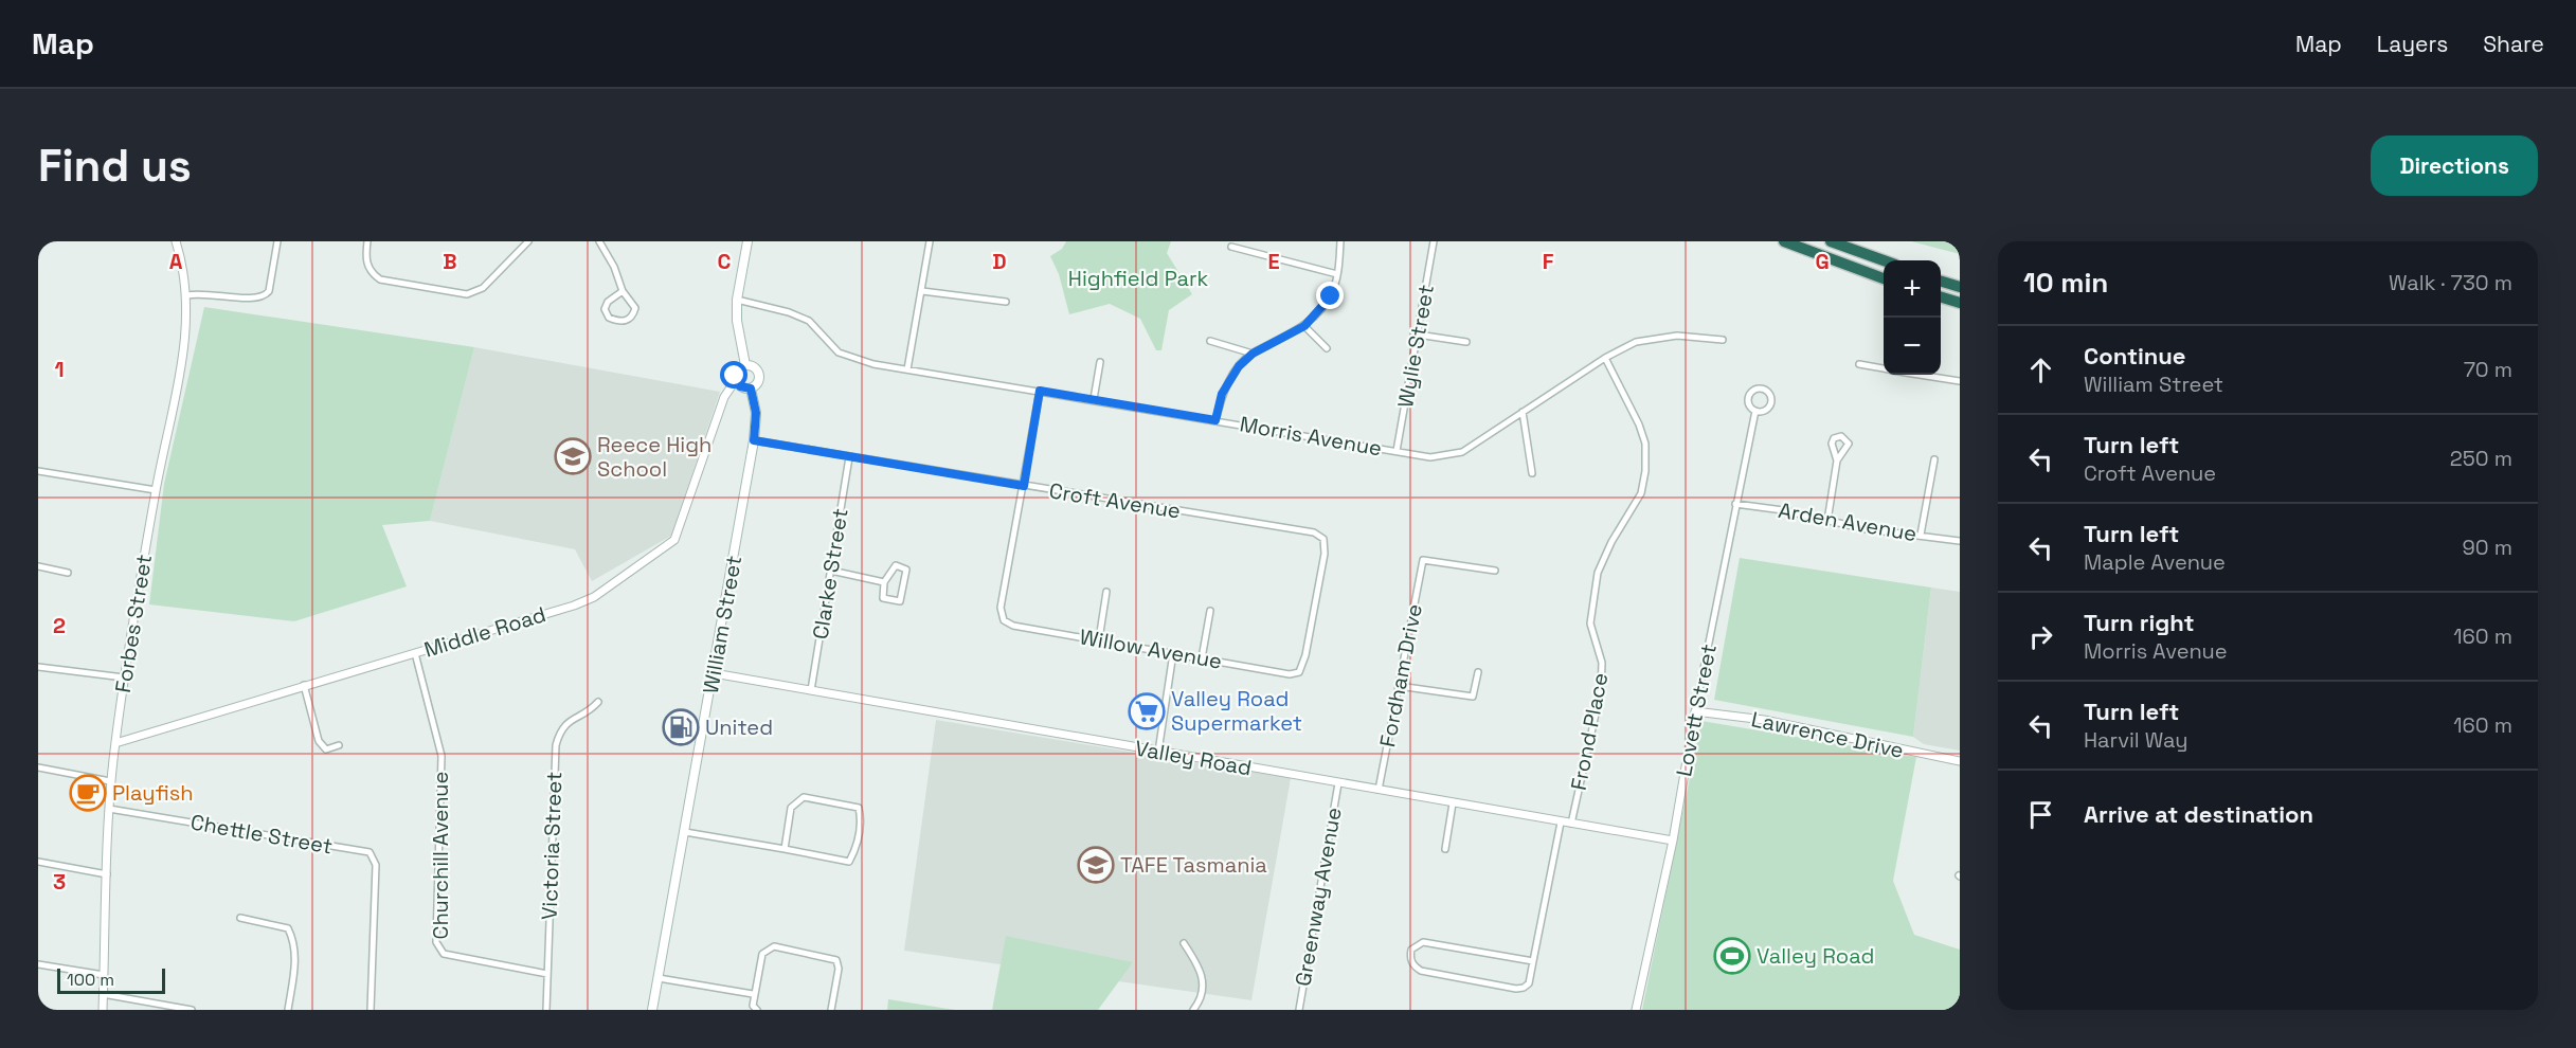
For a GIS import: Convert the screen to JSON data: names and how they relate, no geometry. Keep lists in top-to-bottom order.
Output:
{
  "streets": {
    "main road": ["William Street"],
    "street": [
      "Wylie Street",
      "Morris Avenue",
      "Croft Avenue",
      "Arden Avenue",
      "Clarke Street",
      "Forbes Street",
      "Middle Road",
      "Willow Avenue",
      "Fordham Drive",
      "Lovett Street",
      "Frond Place",
      "Lawrence Drive",
      "Valley Road",
      "Chettle Street",
      "Victoria Street",
      "Churchill Avenue",
      "Greenway Avenue"
    ]
  },
  "crossings": [
    ["Wylie Street", "Morris Avenue"],
    ["Morris Avenue", "Frond Place"],
    ["Croft Avenue", "Clarke Street"],
    ["Croft Avenue", "William Street"],
    ["Croft Avenue", "Willow Avenue"],
    ["Arden Avenue", "Lovett Street"],
    ["Clarke Street", "Valley Road"],
    ["Forbes Street", "Middle Road"],
    ["Forbes Street", "Chettle Street"],
    ["William Street", "Middle Road"],
    ["William Street", "Valley Road"],
    ["Middle Road", "Churchill Avenue"],
    ["Fordham Drive", "Valley Road"],
    ["Lovett Street", "Lawrence Drive"],
    ["Lovett Street", "Valley Road"],
    ["Frond Place", "Valley Road"],
    ["Valley Road", "Greenway Avenue"],
    ["Victoria Street", "Churchill Avenue"]
  ],
  "parks": ["Highfield Park"],
  "places": {
    "school or university": ["Reece High School", "TAFE Tasmania"],
    "supermarket": ["Valley Road Supermarket"],
    "fuel station": ["United"],
    "cafe": ["Playfish"],
    "sports": ["Valley Road"]
  },
  "scale_bar": "100 m",
  "page": {
    "header": "Map",
    "nav": ["Map", "Layers", "Share"],
    "buttons": "Directions",
    "title": "Find us",
    "heading": ["10 min", "Walk · 730 m"],
    "map_buttons": ["+", "−"],
    "list": [
      ["Continue", "William Street", "70 m"],
      ["Turn left", "Croft Avenue", "250 m"],
      ["Turn left", "Maple Avenue", "90 m"],
      ["Turn right", "Morris Avenue", "160 m"],
      ["Turn left", "Harvil Way", "160 m"],
      "Arrive at destination"
    ],
    "scale": "100 m"
  },
  "grid": {
    "columns": [
      "A",
      "B",
      "C",
      "D",
      "E",
      "F",
      "G"
    ],
    "rows": ["1", "2", "3"]
  }
}
